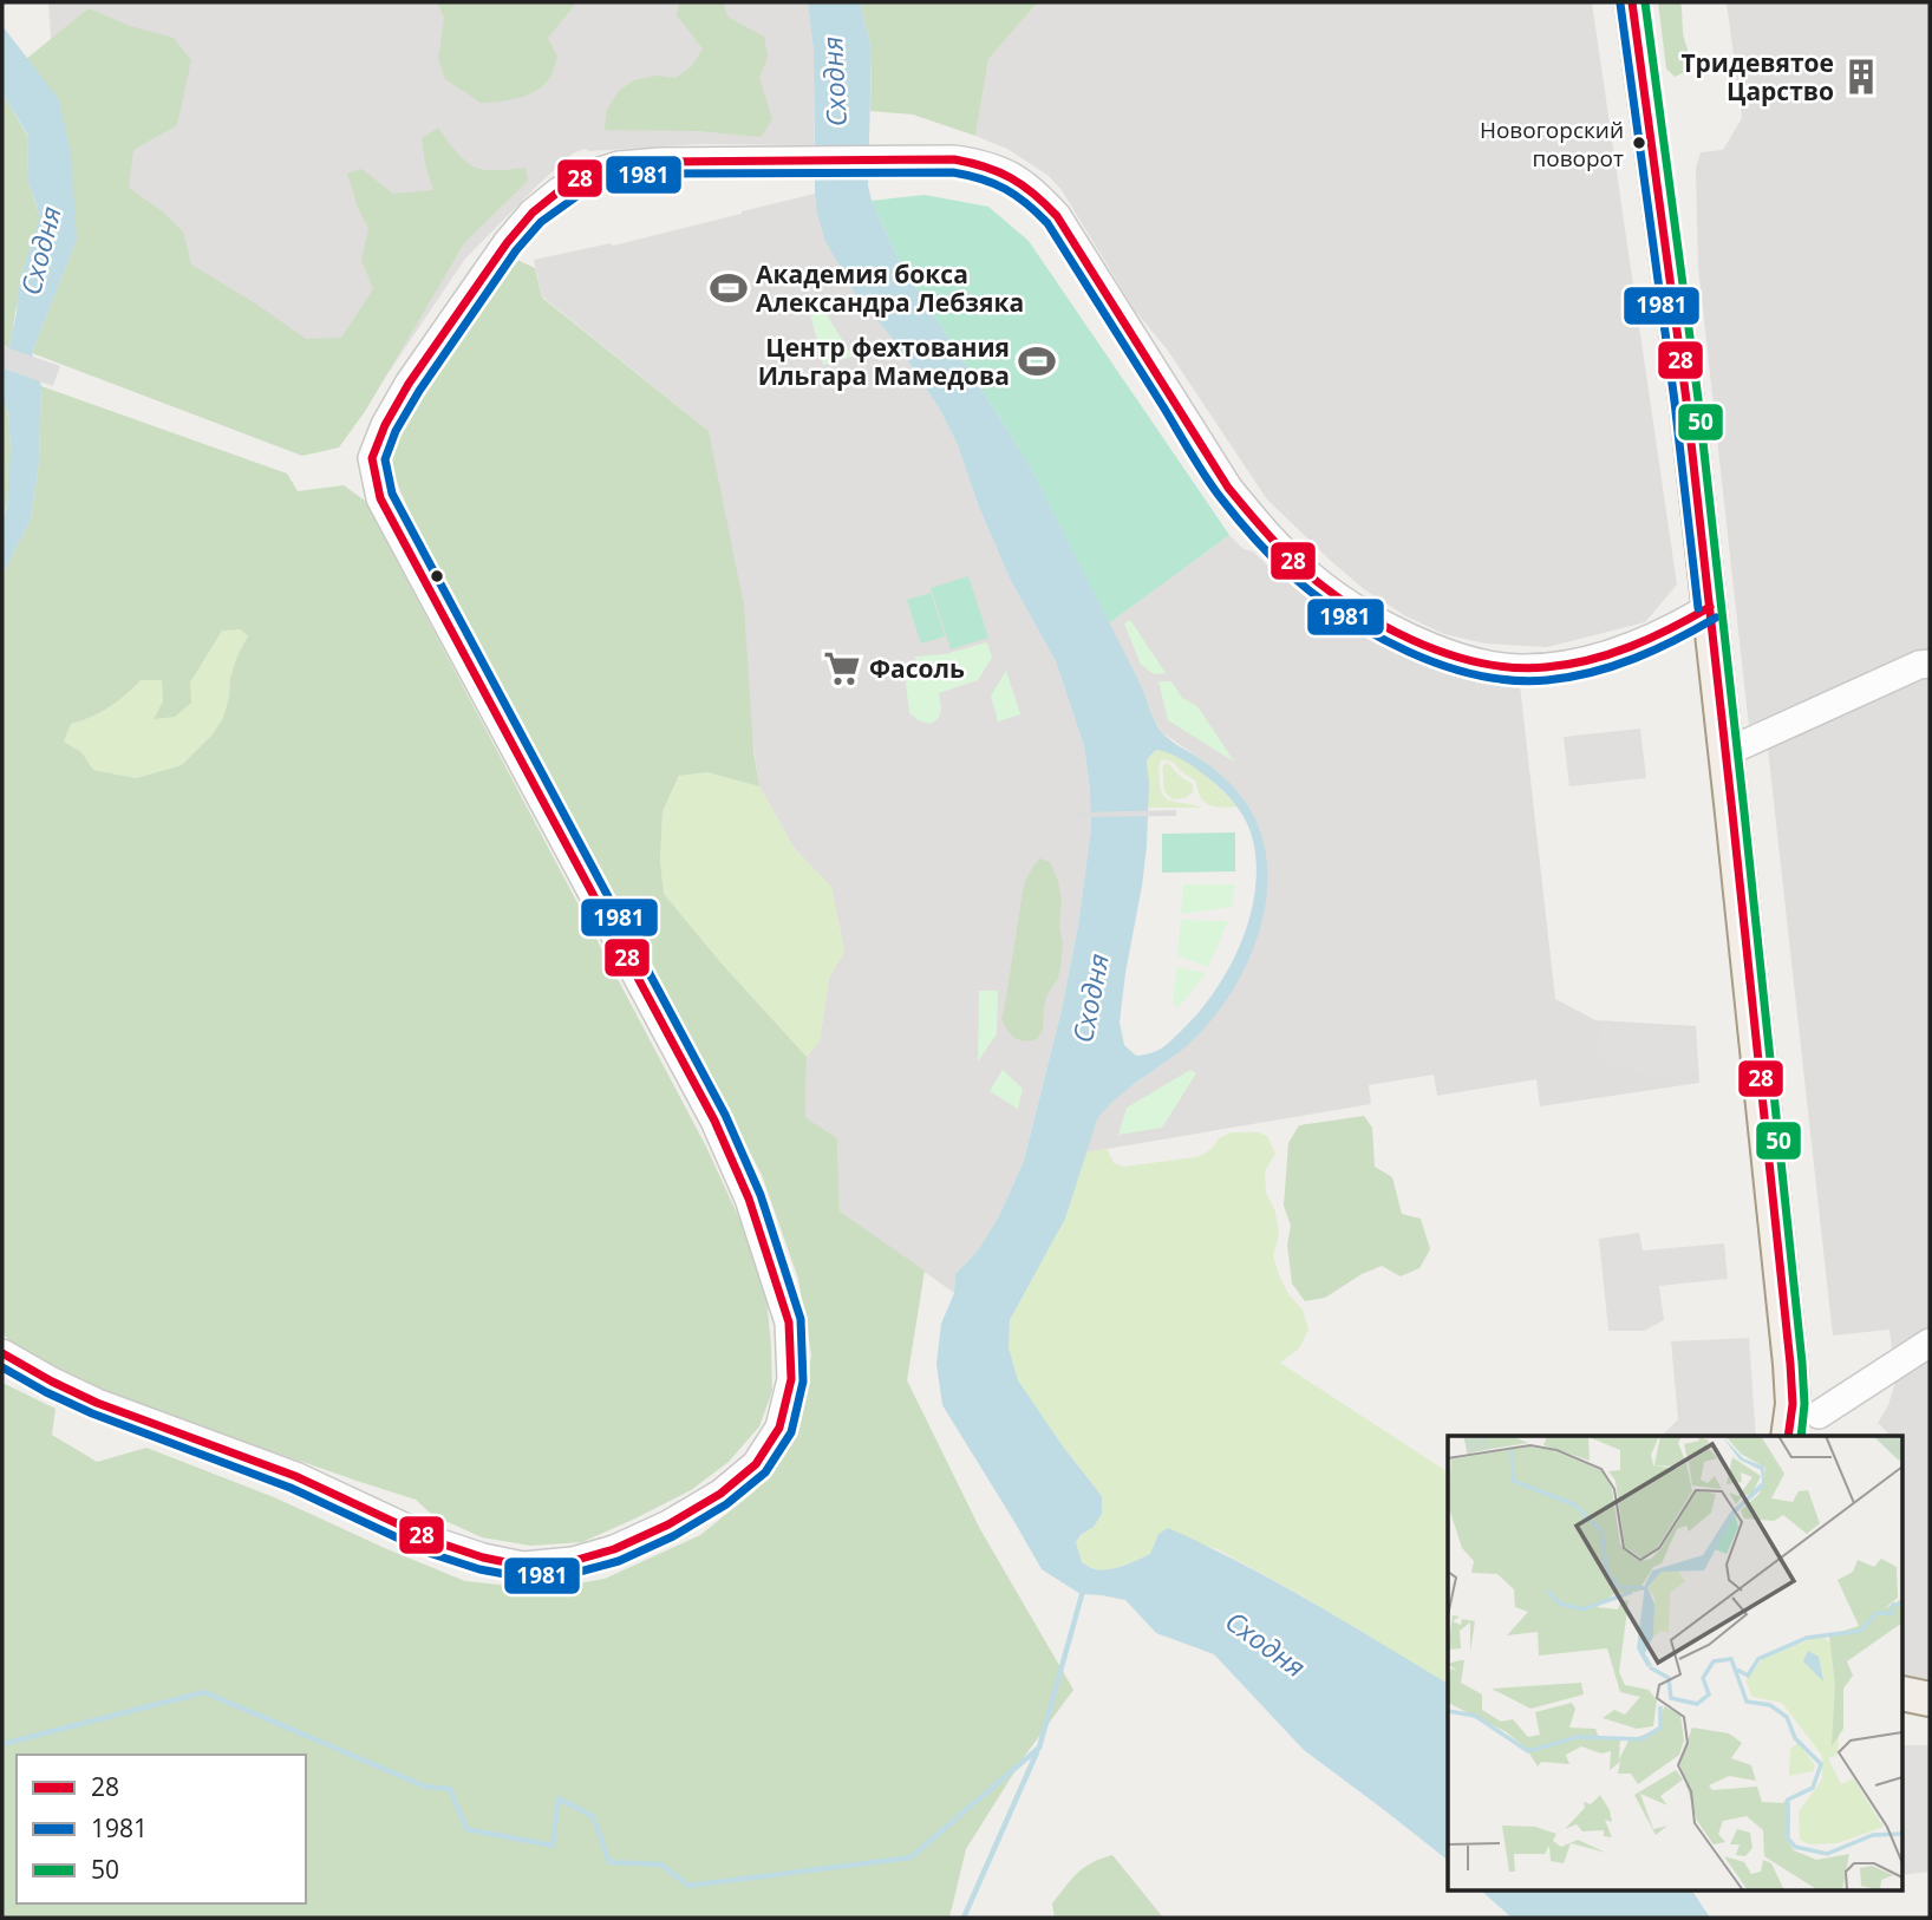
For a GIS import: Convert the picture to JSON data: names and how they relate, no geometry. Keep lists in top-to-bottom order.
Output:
{
  "water": ["Сходня"],
  "places": {
    "building": ["Тридевятое Царство"],
    "other": ["Новогорский поворот"],
    "sports": ["Академия бокса Александра Лебзяка", "Центр фехтования Ильгара Мамедова"],
    "supermarket": ["Фасоль"]
  },
  "lines": ["transit line 28", "transit line 50", "transit line 1981"],
  "legend": ["28", "1981", "50"]
}
